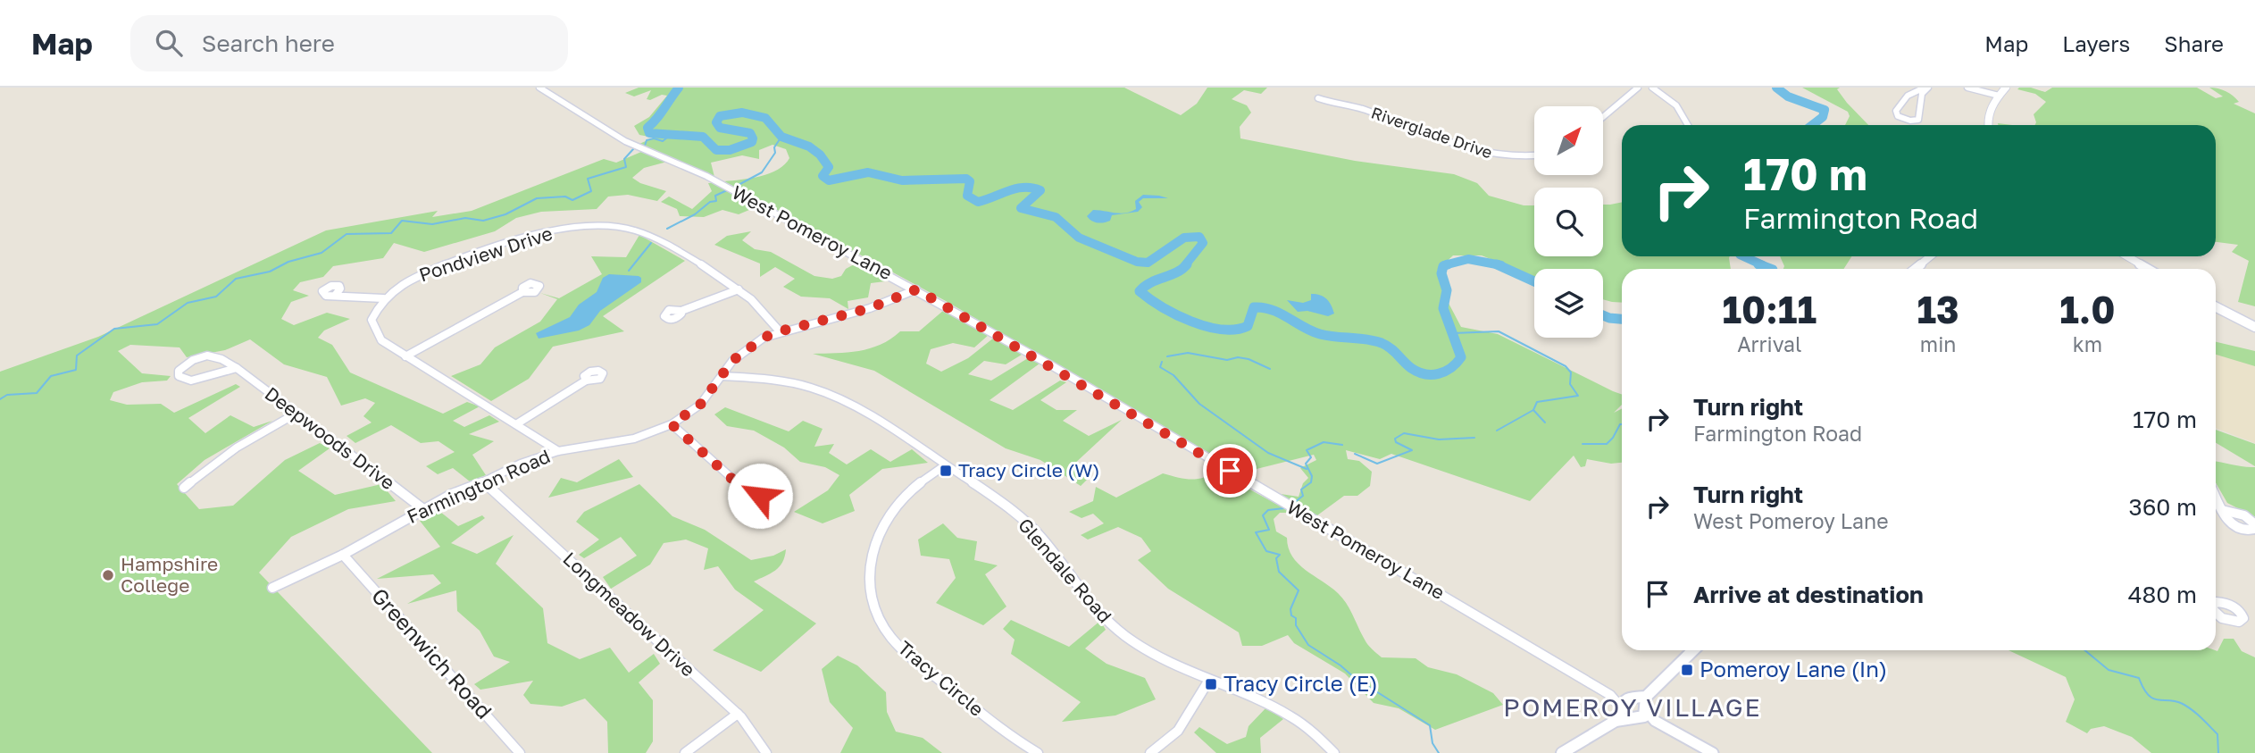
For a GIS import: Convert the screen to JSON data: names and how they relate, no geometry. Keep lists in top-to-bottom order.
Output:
{
  "streets": {
    "street": [
      "Riverglade Drive",
      "West Pomeroy Lane",
      "Pondview Drive",
      "Deepwoods Drive",
      "Farmington Road",
      "Glendale Road",
      "Longmeadow Drive",
      "Greenwich Road",
      "Tracy Circle"
    ]
  },
  "crossings": [
    ["West Pomeroy Lane", "Farmington Road"],
    ["Pondview Drive", "Farmington Road"],
    ["Deepwoods Drive", "Farmington Road"],
    ["Farmington Road", "Glendale Road"],
    ["Farmington Road", "Longmeadow Drive"],
    ["Farmington Road", "Greenwich Road"],
    ["Glendale Road", "Tracy Circle"]
  ],
  "districts": ["POMEROY VILLAGE"],
  "places": {
    "transit": ["Tracy Circle (W)", "Pomeroy Lane (In)", "Tracy Circle (E)"],
    "other": ["Hampshire College"]
  },
  "north": "top right",
  "page": {
    "header": "Map",
    "search": "Search here",
    "nav": ["Map", "Layers", "Share"],
    "turn": ["170 m", "Farmington Road"],
    "eta": [
      "10:11",
      "Arrival",
      "13",
      "min",
      "1.0",
      "km"
    ],
    "list": [
      {
        "name": "Turn right",
        "note": "Farmington Road",
        "value": "170 m"
      },
      {
        "name": "Turn right",
        "note": "West Pomeroy Lane",
        "value": "360 m"
      },
      {
        "name": "Arrive at destination",
        "value": "480 m"
      }
    ]
  }
}
